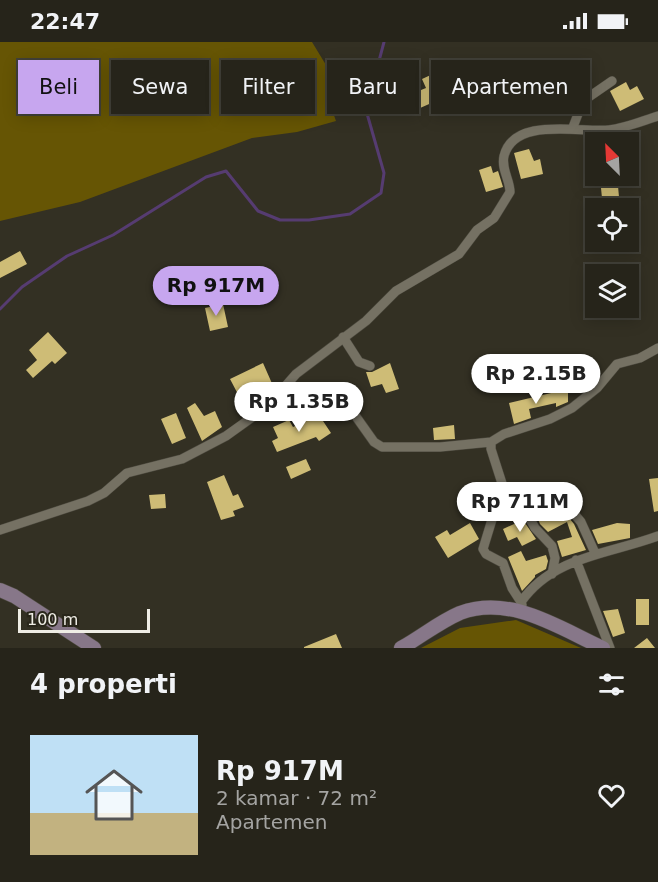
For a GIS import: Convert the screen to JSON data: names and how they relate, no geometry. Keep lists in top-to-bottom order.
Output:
{
  "scale_bar": "100 m",
  "north": "top left",
  "page": {
    "status": "22:47",
    "chip": [
      "Beli",
      "Sewa",
      "Filter",
      "Baru",
      "Apartemen"
    ],
    "price": [
      "Rp 917M",
      "Rp 2.15B",
      "Rp 1.35B",
      "Rp 711M"
    ],
    "scale": "100 m",
    "heading": "4 properti",
    "list": [
      {
        "name": "Rp 917M",
        "note": "2 kamar · 72 m² · Apartemen"
      }
    ]
  }
}
